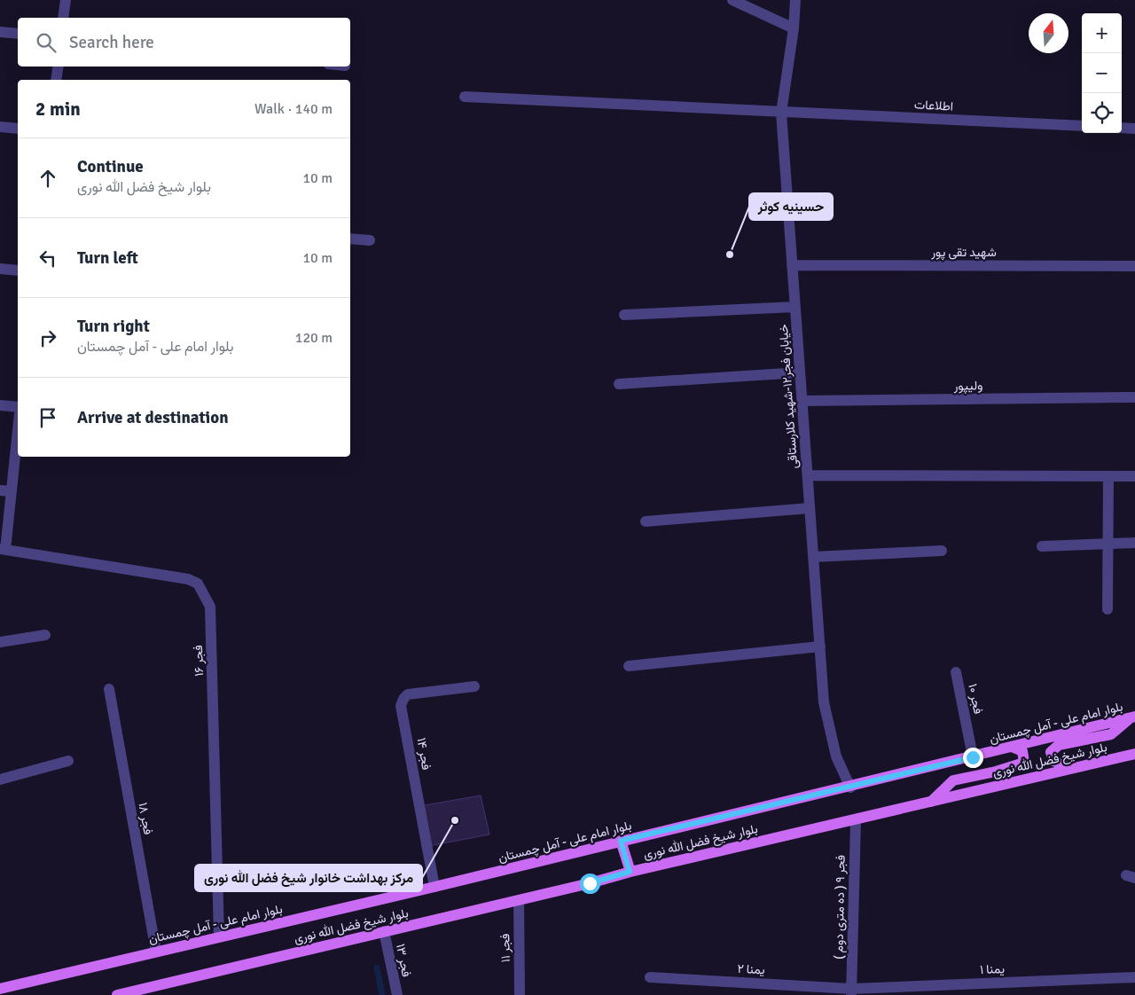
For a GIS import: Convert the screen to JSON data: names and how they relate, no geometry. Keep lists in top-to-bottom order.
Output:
{
  "streets": {
    "main road": ["بلوار امام علی - آمل چمستان", "بلوار شیخ فضل الله نوری"],
    "street": [
      "اطلاعات",
      "شهید تقی پور",
      "ولیپور",
      "خيابان فجر۱۲-شهيد كلارستاقی",
      "فجر ۱۶",
      "فجر ۱۰",
      "فجر ۱۴",
      "فجر ۱۸",
      "فجر ۹ ( ده متری دوم )",
      "فجر ۱۱",
      "فجر ۱۳",
      "یمنا ۲",
      "یمنا ۱"
    ]
  },
  "crossings": [
    ["اطلاعات", "خيابان فجر۱۲-شهيد كلارستاقی"],
    ["شهید تقی پور", "خيابان فجر۱۲-شهيد كلارستاقی"],
    ["ولیپور", "خيابان فجر۱۲-شهيد كلارستاقی"],
    ["خيابان فجر۱۲-شهيد كلارستاقی", "بلوار امام علی - آمل چمستان"],
    ["فجر ۱۶", "بلوار امام علی - آمل چمستان"],
    ["فجر ۱۰", "بلوار امام علی - آمل چمستان"],
    ["بلوار امام علی - آمل چمستان", "فجر ۱۴"],
    ["بلوار امام علی - آمل چمستان", "فجر ۱۸"],
    ["بلوار شیخ فضل الله نوری", "فجر ۹ ( ده متری دوم )"],
    ["بلوار شیخ فضل الله نوری", "فجر ۱۱"],
    ["بلوار شیخ فضل الله نوری", "فجر ۱۳"],
    ["فجر ۹ ( ده متری دوم )", "یمنا ۲"],
    ["فجر ۹ ( ده متری دوم )", "یمنا ۱"],
    ["یمنا ۲", "یمنا ۱"]
  ],
  "places": ["حسینیه کوثر", "مرکز بهداشت خانوار شیخ فضل الله نوری"],
  "north": "top",
  "page": {
    "map_buttons": ["+", "−"],
    "search": "Search here",
    "heading": ["2 min", "Walk · 140 m"],
    "list": [
      ["Continue", "بلوار شیخ فضل الله نوری", "10 m"],
      ["Turn left", "10 m"],
      ["Turn right", "بلوار امام علی - آمل چمستان", "120 m"],
      "Arrive at destination"
    ]
  }
}
